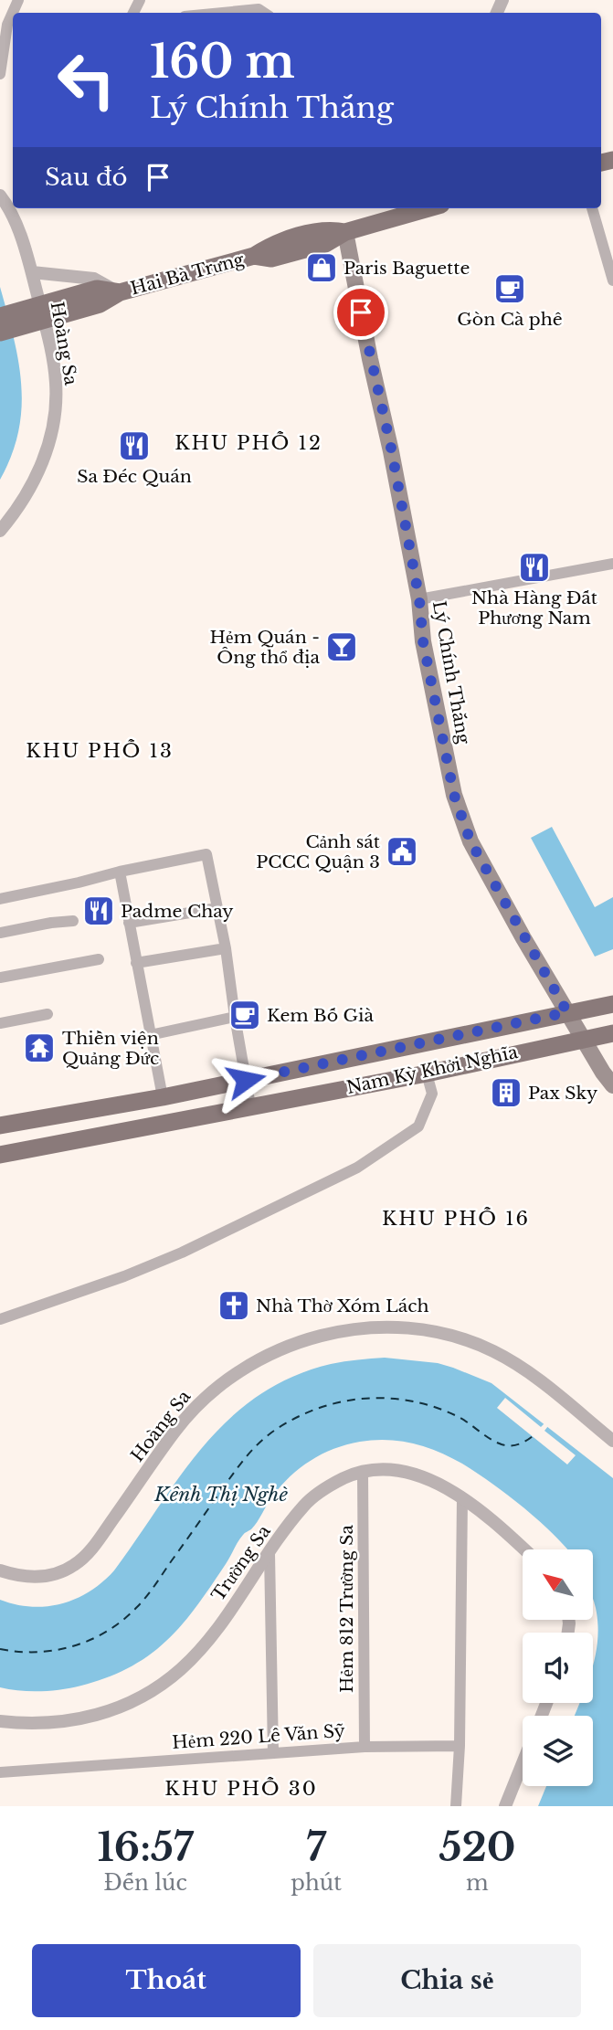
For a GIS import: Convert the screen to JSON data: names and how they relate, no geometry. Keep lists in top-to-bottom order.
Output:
{
  "streets": {
    "main road": ["Hai Bà Trưng", "Lý Chính Thắng", "Nam Kỳ Khởi Nghĩa"],
    "street": [
      "Hoàng Sa",
      "Trường Sa",
      "Hẻm 812 Trường Sa",
      "Hẻm 220 Lê Văn Sỹ"
    ]
  },
  "crossings": [
    ["Hai Bà Trưng", "Lý Chính Thắng"],
    ["Lý Chính Thắng", "Nam Kỳ Khởi Nghĩa"],
    ["Trường Sa", "Hẻm 812 Trường Sa"],
    ["Hẻm 812 Trường Sa", "Hẻm 220 Lê Văn Sỹ"]
  ],
  "districts": [
    "KHU PHỐ 12",
    "KHU PHỐ 13",
    "KHU PHỐ 16",
    "KHU PHỐ 30"
  ],
  "water": ["Kênh Thị Nghè"],
  "places": {
    "shop": ["Paris Baguette"],
    "cafe": ["Gòn Cà phê", "Kem Bố Già"],
    "restaurant": ["Sa Đéc Quán", "Nhà Hàng Đất Phương Nam", "Padme Chay"],
    "bar": ["Hẻm Quán - Ông thổ địa"],
    "public building": ["Cảnh sát PCCC Quận 3"],
    "temple": ["Thiền viện Quảng Đức"],
    "building": ["Pax Sky"],
    "church": ["Nhà Thờ Xóm Lách"]
  },
  "north": "top left",
  "page": {
    "turn": ["160 m", "Lý Chính Thắng"],
    "then": "Sau đó",
    "eta": [
      "16:57",
      "Đến lúc",
      "7",
      "phút",
      "520",
      "m"
    ],
    "buttons": ["Thoát", "Chia sẻ"]
  }
}
